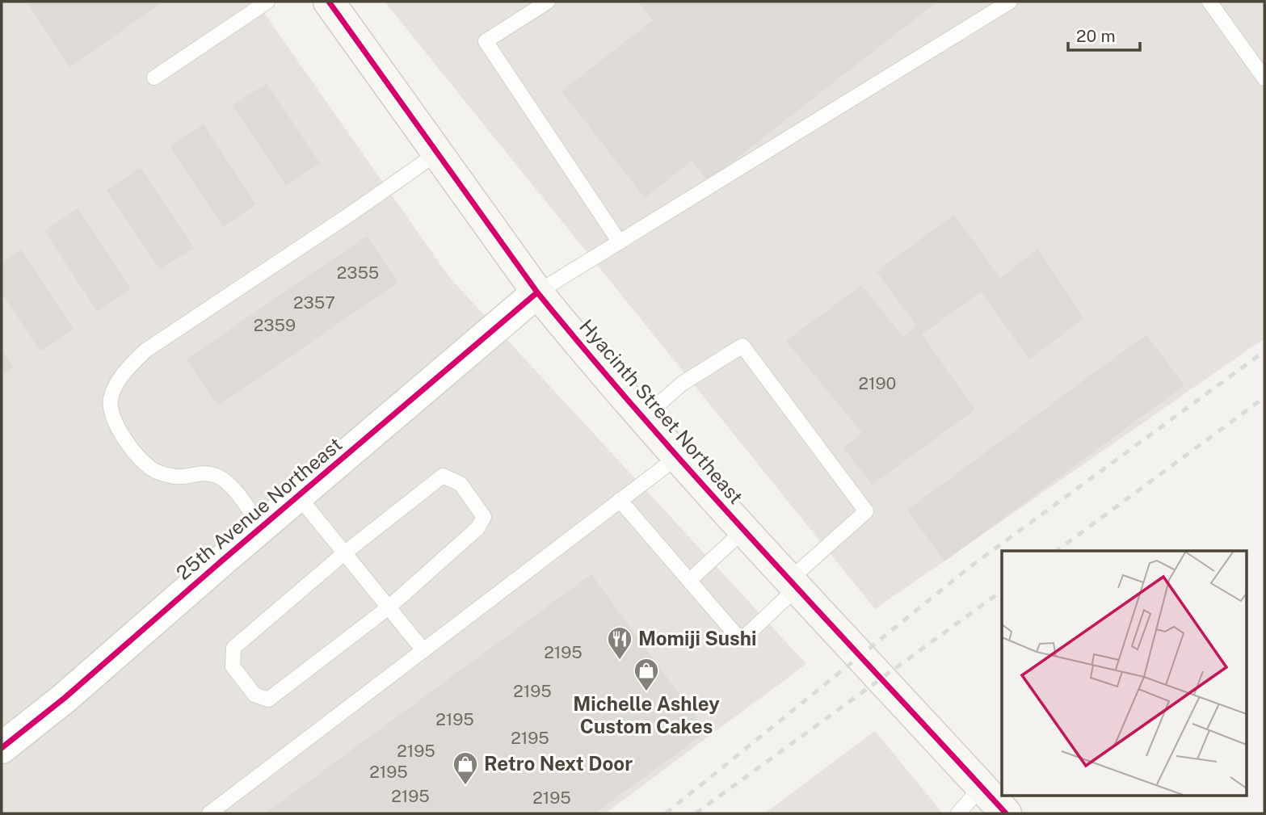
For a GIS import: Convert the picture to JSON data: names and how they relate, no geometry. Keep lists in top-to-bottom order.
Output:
{
  "streets": {
    "main road": ["Hyacinth Street Northeast"],
    "street": ["25th Avenue Northeast"]
  },
  "crossings": [
    ["Hyacinth Street Northeast", "25th Avenue Northeast"]
  ],
  "places": {
    "restaurant": ["Momiji Sushi"],
    "shop": ["Michelle Ashley Custom Cakes", "Retro Next Door"]
  },
  "house_numbers": [
    "2355",
    "2357",
    "2359",
    "2190",
    "2195",
    "2195",
    "2195",
    "2195",
    "2195",
    "2195",
    "2195",
    "2195"
  ],
  "scale_bar": "20 m"
}
